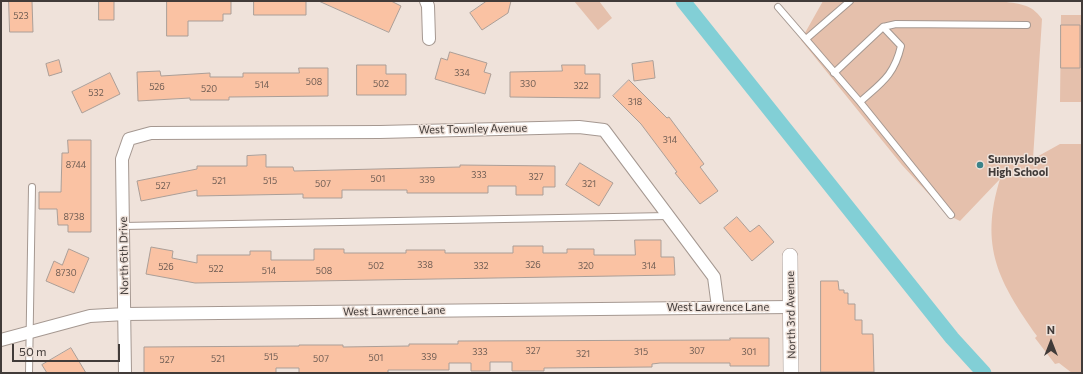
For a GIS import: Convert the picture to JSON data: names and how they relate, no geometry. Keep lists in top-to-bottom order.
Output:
{
  "streets": {
    "street": [
      "West Townley Avenue",
      "North 6th Drive",
      "West Lawrence Lane",
      "North 3rd Avenue"
    ]
  },
  "crossings": [
    ["West Townley Avenue", "North 6th Drive"],
    ["West Townley Avenue", "West Lawrence Lane"],
    ["North 6th Drive", "West Lawrence Lane"],
    ["West Lawrence Lane", "North 3rd Avenue"]
  ],
  "places": ["Sunnyslope High School"],
  "house_numbers": [
    "523",
    "334",
    "508",
    "502",
    "330",
    "514",
    "322",
    "526",
    "520",
    "532",
    "318",
    "314",
    "8744",
    "333",
    "327",
    "501",
    "339",
    "521",
    "515",
    "507",
    "321",
    "527",
    "8738",
    "338",
    "326",
    "502",
    "332",
    "320",
    "314",
    "526",
    "522",
    "514",
    "508",
    "8730",
    "327",
    "307",
    "333",
    "315",
    "301",
    "321",
    "515",
    "339",
    "501",
    "521",
    "507",
    "527"
  ],
  "scale_bar": "50 m",
  "north": "top"
}
